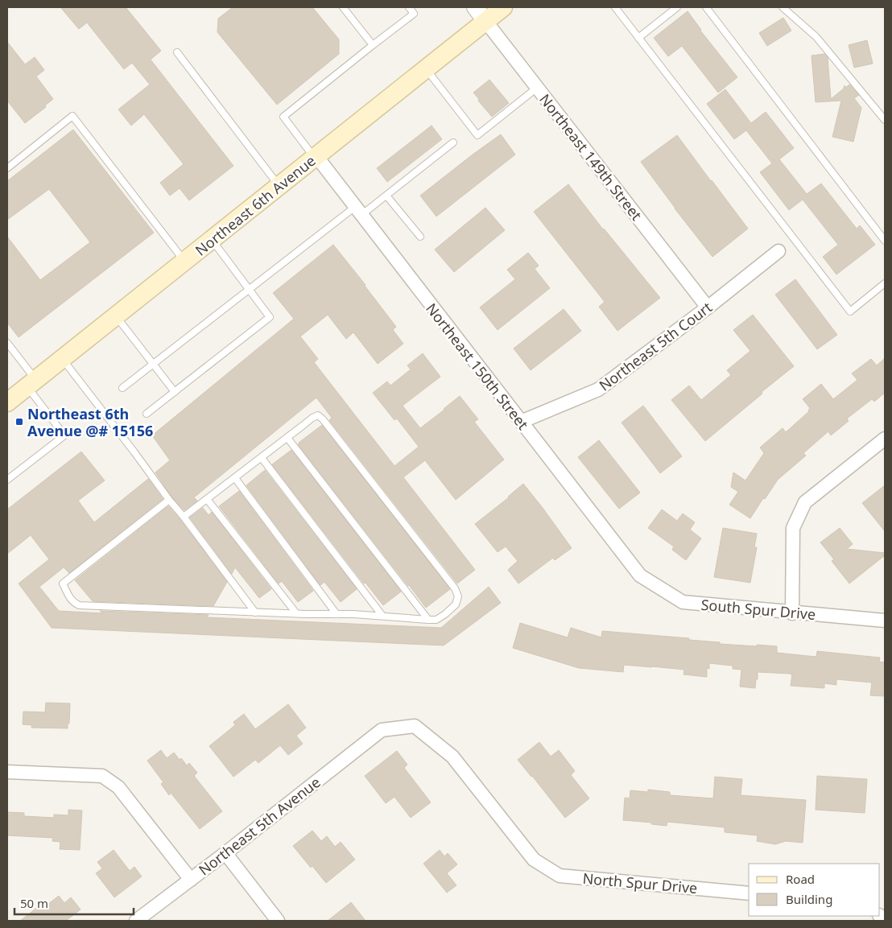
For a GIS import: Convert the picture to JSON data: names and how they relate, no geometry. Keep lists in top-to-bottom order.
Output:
{
  "streets": {
    "main road": ["Northeast 6th Avenue"],
    "street": [
      "Northeast 149th Street",
      "Northeast 5th Court",
      "Northeast 150th Street",
      "South Spur Drive",
      "Northeast 5th Avenue",
      "North Spur Drive"
    ]
  },
  "crossings": [
    ["Northeast 149th Street", "Northeast 6th Avenue"],
    ["Northeast 149th Street", "Northeast 5th Court"],
    ["Northeast 6th Avenue", "Northeast 150th Street"],
    ["Northeast 5th Court", "Northeast 150th Street"],
    ["Northeast 150th Street", "South Spur Drive"],
    ["Northeast 5th Avenue", "North Spur Drive"]
  ],
  "places": {
    "transit": ["Northeast 6th Avenue @# 15156"]
  },
  "legend": ["Road", "Building"],
  "scale_bar": "50 m"
}
